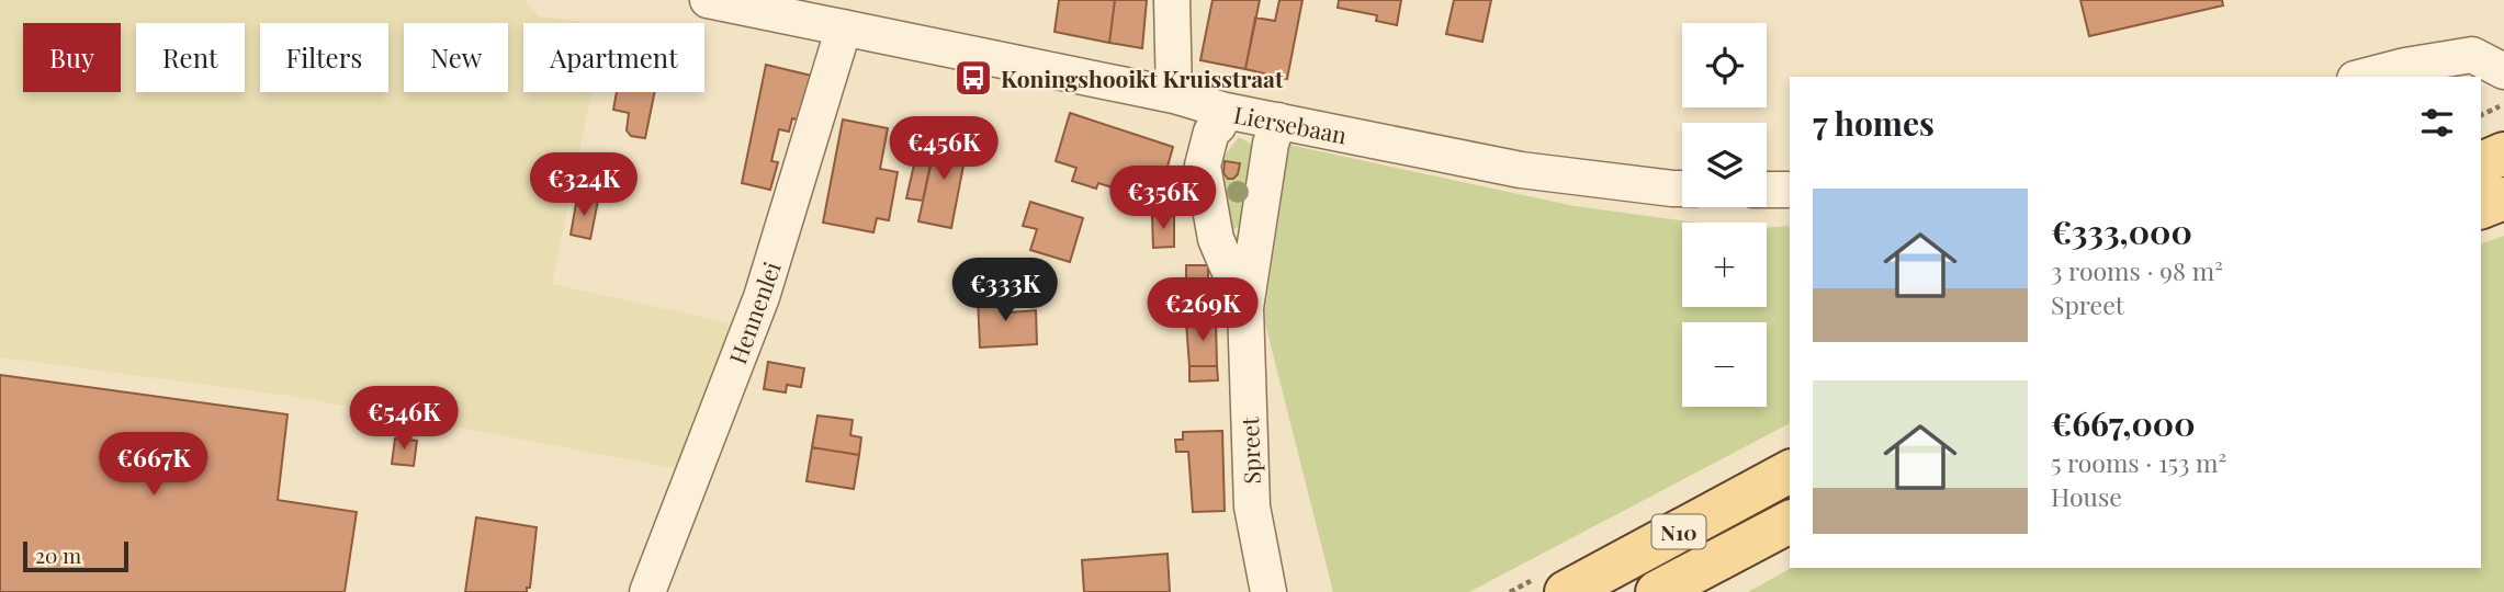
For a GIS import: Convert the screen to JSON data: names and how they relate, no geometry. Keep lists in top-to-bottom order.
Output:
{
  "streets": {
    "main road": ["N10"],
    "street": ["Liersebaan", "Hennenlei", "Spreet"]
  },
  "crossings": [
    ["Liersebaan", "Hennenlei"],
    ["Liersebaan", "Spreet"]
  ],
  "places": {
    "bus stop": ["Koningshooikt Kruisstraat"]
  },
  "scale_bar": "20 m",
  "page": {
    "map_buttons": ["+", "−"],
    "chip": [
      "Buy",
      "Rent",
      "Filters",
      "New",
      "Apartment"
    ],
    "heading": "7 homes",
    "price": [
      "€456K",
      "€324K",
      "€356K",
      "€333K",
      "€269K",
      "€546K",
      "€667K"
    ],
    "list": [
      {
        "name": "€333,000",
        "note": "3 rooms · 98 m² · Spreet"
      },
      {
        "name": "€667,000",
        "note": "5 rooms · 153 m² · House"
      }
    ],
    "scale": "20 m"
  }
}
